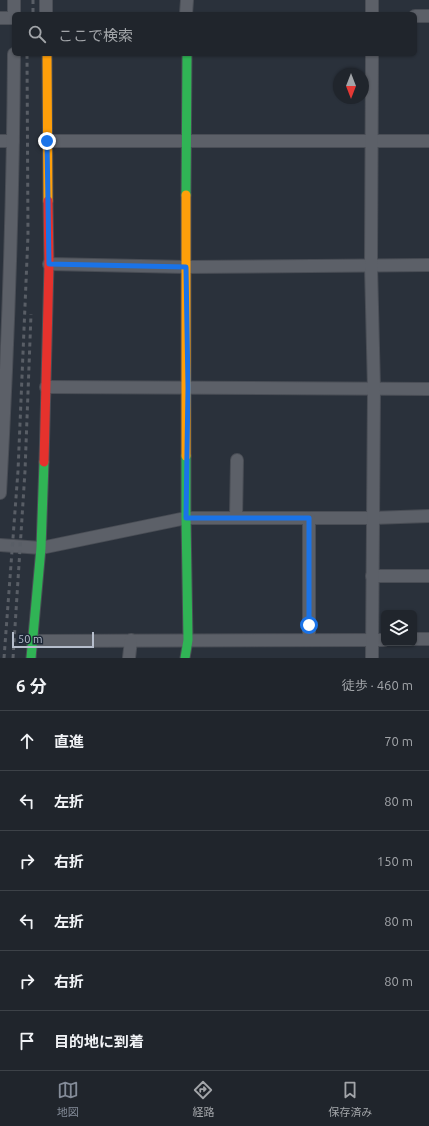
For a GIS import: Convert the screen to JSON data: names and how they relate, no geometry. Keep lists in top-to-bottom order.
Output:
{
  "scale_bar": "50 m",
  "north": "bottom",
  "page": {
    "search": "ここで検索",
    "scale": "50 m",
    "heading": ["6 分", "徒歩 · 460 m"],
    "list": [
      ["直進", "70 m"],
      ["左折", "80 m"],
      ["右折", "150 m"],
      ["左折", "80 m"],
      ["右折", "80 m"],
      "目的地に到着"
    ],
    "nav": ["地図", "経路", "保存済み"]
  }
}
